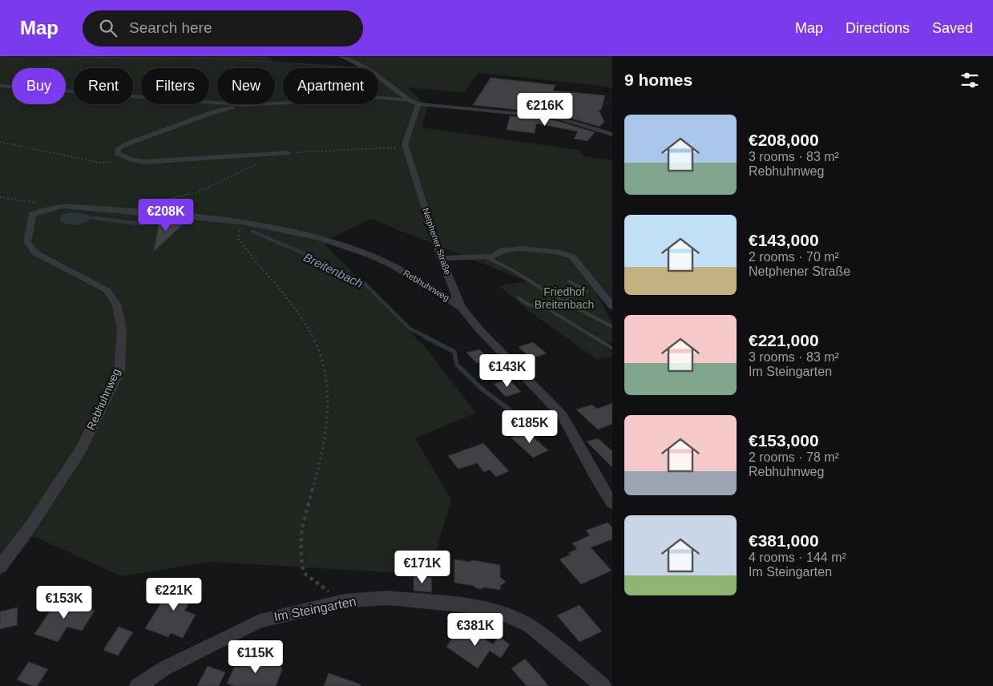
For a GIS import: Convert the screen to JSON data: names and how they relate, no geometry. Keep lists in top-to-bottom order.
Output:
{
  "streets": {
    "street": ["Netphener Straße", "Rebhuhnweg", "Im Steingarten"]
  },
  "crossings": [
    ["Netphener Straße", "Rebhuhnweg"]
  ],
  "water": ["Breitenbach"],
  "parks": ["Friedhof Breitenbach"],
  "page": {
    "header": "Map",
    "search": "Search here",
    "nav": ["Map", "Directions", "Saved"],
    "heading": "9 homes",
    "chip": [
      "Buy",
      "Rent",
      "Filters",
      "New",
      "Apartment"
    ],
    "price": [
      "€216K",
      "€208K",
      "€143K",
      "€185K",
      "€171K",
      "€221K",
      "€153K",
      "€381K",
      "€115K"
    ],
    "list": [
      {
        "name": "€208,000",
        "note": "3 rooms · 83 m² · Rebhuhnweg"
      },
      {
        "name": "€143,000",
        "note": "2 rooms · 70 m² · Netphener Straße"
      },
      {
        "name": "€221,000",
        "note": "3 rooms · 83 m² · Im Steingarten"
      },
      {
        "name": "€153,000",
        "note": "2 rooms · 78 m² · Rebhuhnweg"
      },
      {
        "name": "€381,000",
        "note": "4 rooms · 144 m² · Im Steingarten"
      }
    ]
  }
}
